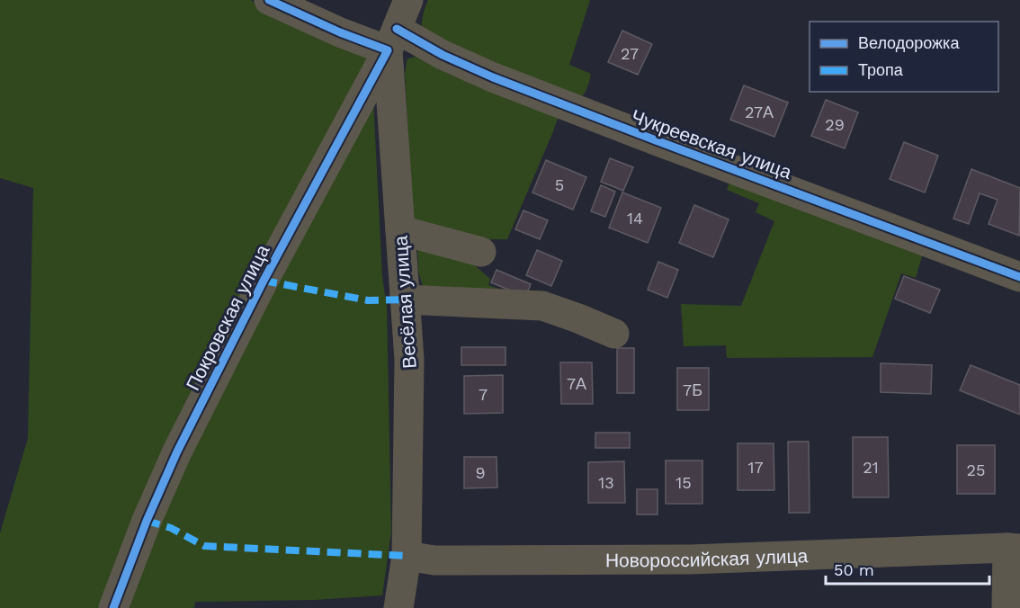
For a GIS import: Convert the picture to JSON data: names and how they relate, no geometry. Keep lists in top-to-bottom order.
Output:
{
  "streets": {
    "street": [
      "Чукреевская улица",
      "Весёлая улица",
      "Покровская улица",
      "Новороссийская улица"
    ]
  },
  "crossings": [
    ["Чукреевская улица", "Весёлая улица"],
    ["Чукреевская улица", "Покровская улица"],
    ["Весёлая улица", "Покровская улица"],
    ["Весёлая улица", "Новороссийская улица"]
  ],
  "house_numbers": [
    "27",
    "27А",
    "29",
    "5",
    "14",
    "7А",
    "7Б",
    "7",
    "17",
    "21",
    "25",
    "9",
    "13",
    "15"
  ],
  "legend": ["Велодорожка", "Тропа"],
  "scale_bar": "50 m"
}
